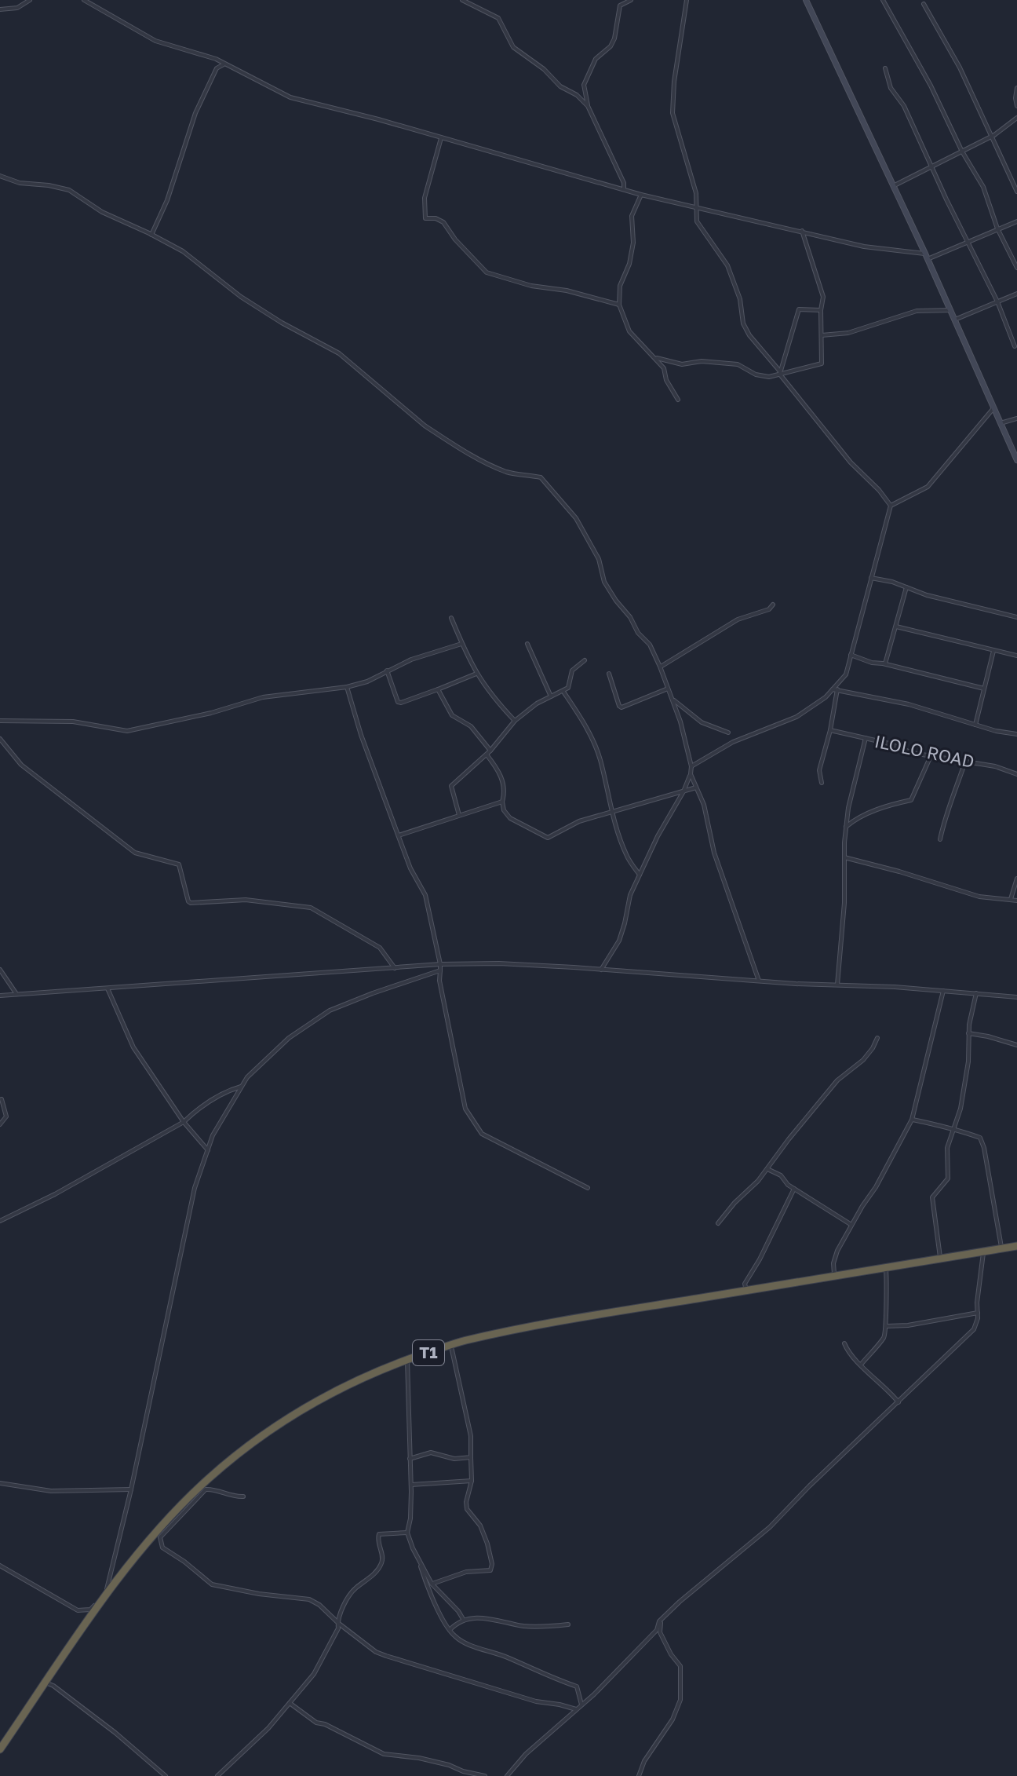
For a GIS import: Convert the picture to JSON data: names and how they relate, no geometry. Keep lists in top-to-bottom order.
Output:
{
  "streets": {
    "highway": ["T1"],
    "street": ["ILOLO ROAD"]
  }
}
